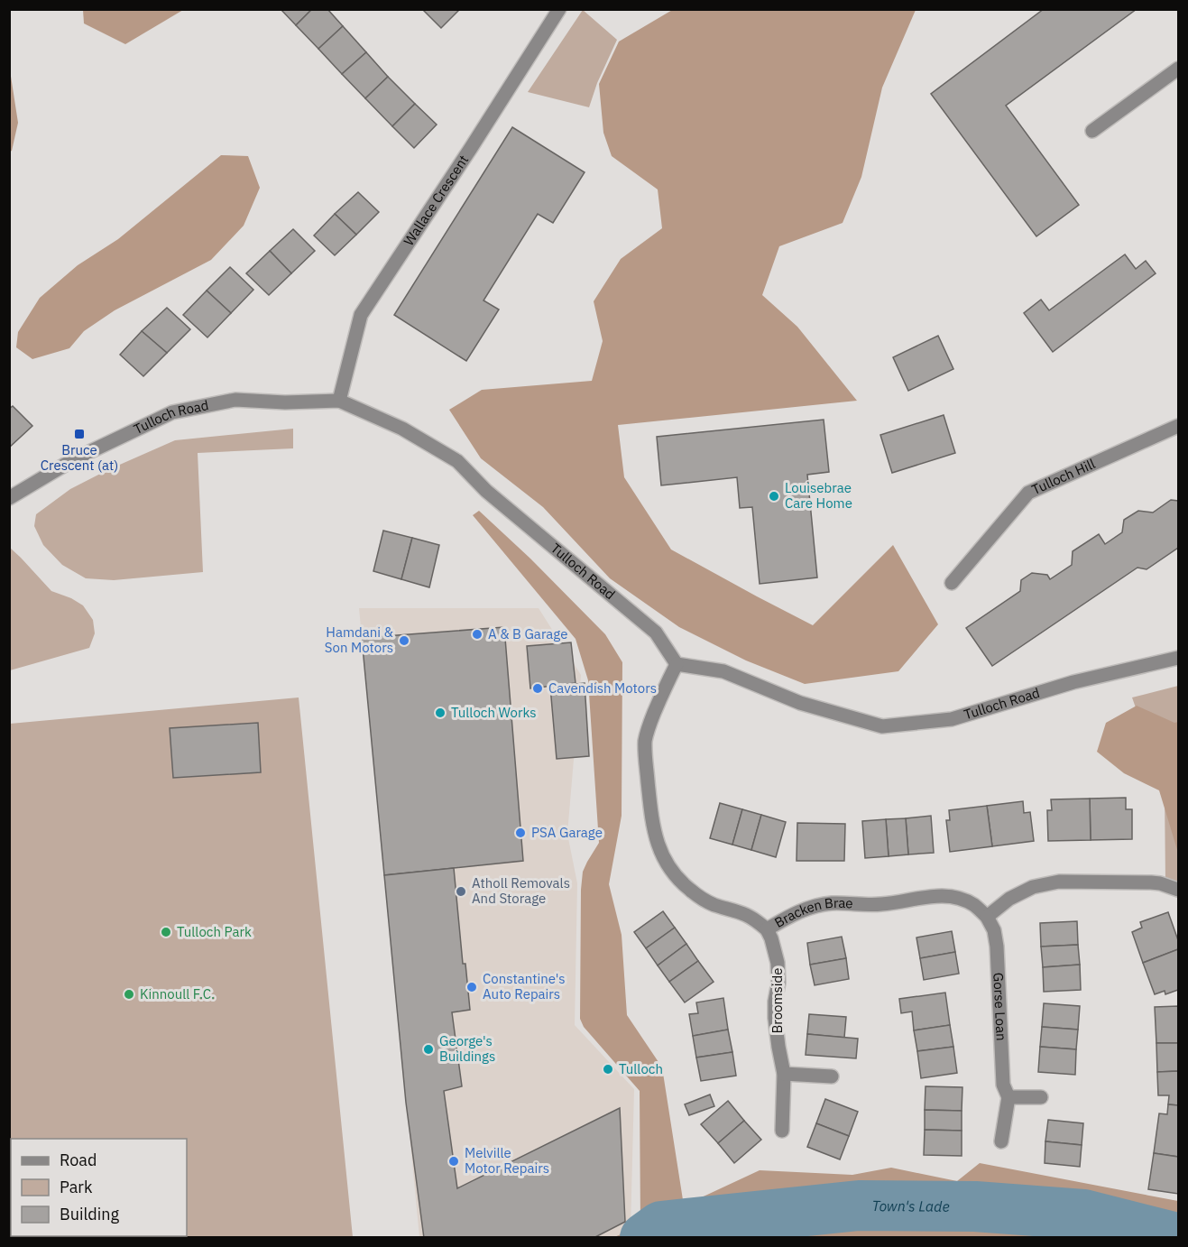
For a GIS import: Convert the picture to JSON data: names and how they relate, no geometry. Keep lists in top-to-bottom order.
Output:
{
  "streets": {
    "street": [
      "Wallace Crescent",
      "Tulloch Road",
      "Tulloch Hill",
      "Bracken Brae",
      "Broomside",
      "Gorse Loan"
    ]
  },
  "crossings": [
    ["Wallace Crescent", "Tulloch Road"],
    ["Tulloch Road", "Bracken Brae"],
    ["Bracken Brae", "Broomside"],
    ["Bracken Brae", "Gorse Loan"]
  ],
  "water": ["Town's Lade"],
  "places": {
    "transit": ["Bruce Crescent (at)"],
    "other": [
      "Louisebrae Care Home",
      "A & B Garage",
      "Hamdani & Son Motors",
      "Cavendish Motors",
      "Tulloch Works",
      "PSA Garage",
      "Atholl Removals And Storage",
      "Tulloch Park",
      "Constantine's Auto Repairs",
      "Kinnoull F.C.",
      "George's Buildings",
      "Tulloch",
      "Melville Motor Repairs"
    ]
  },
  "legend": ["Road", "Park", "Building"]
}
